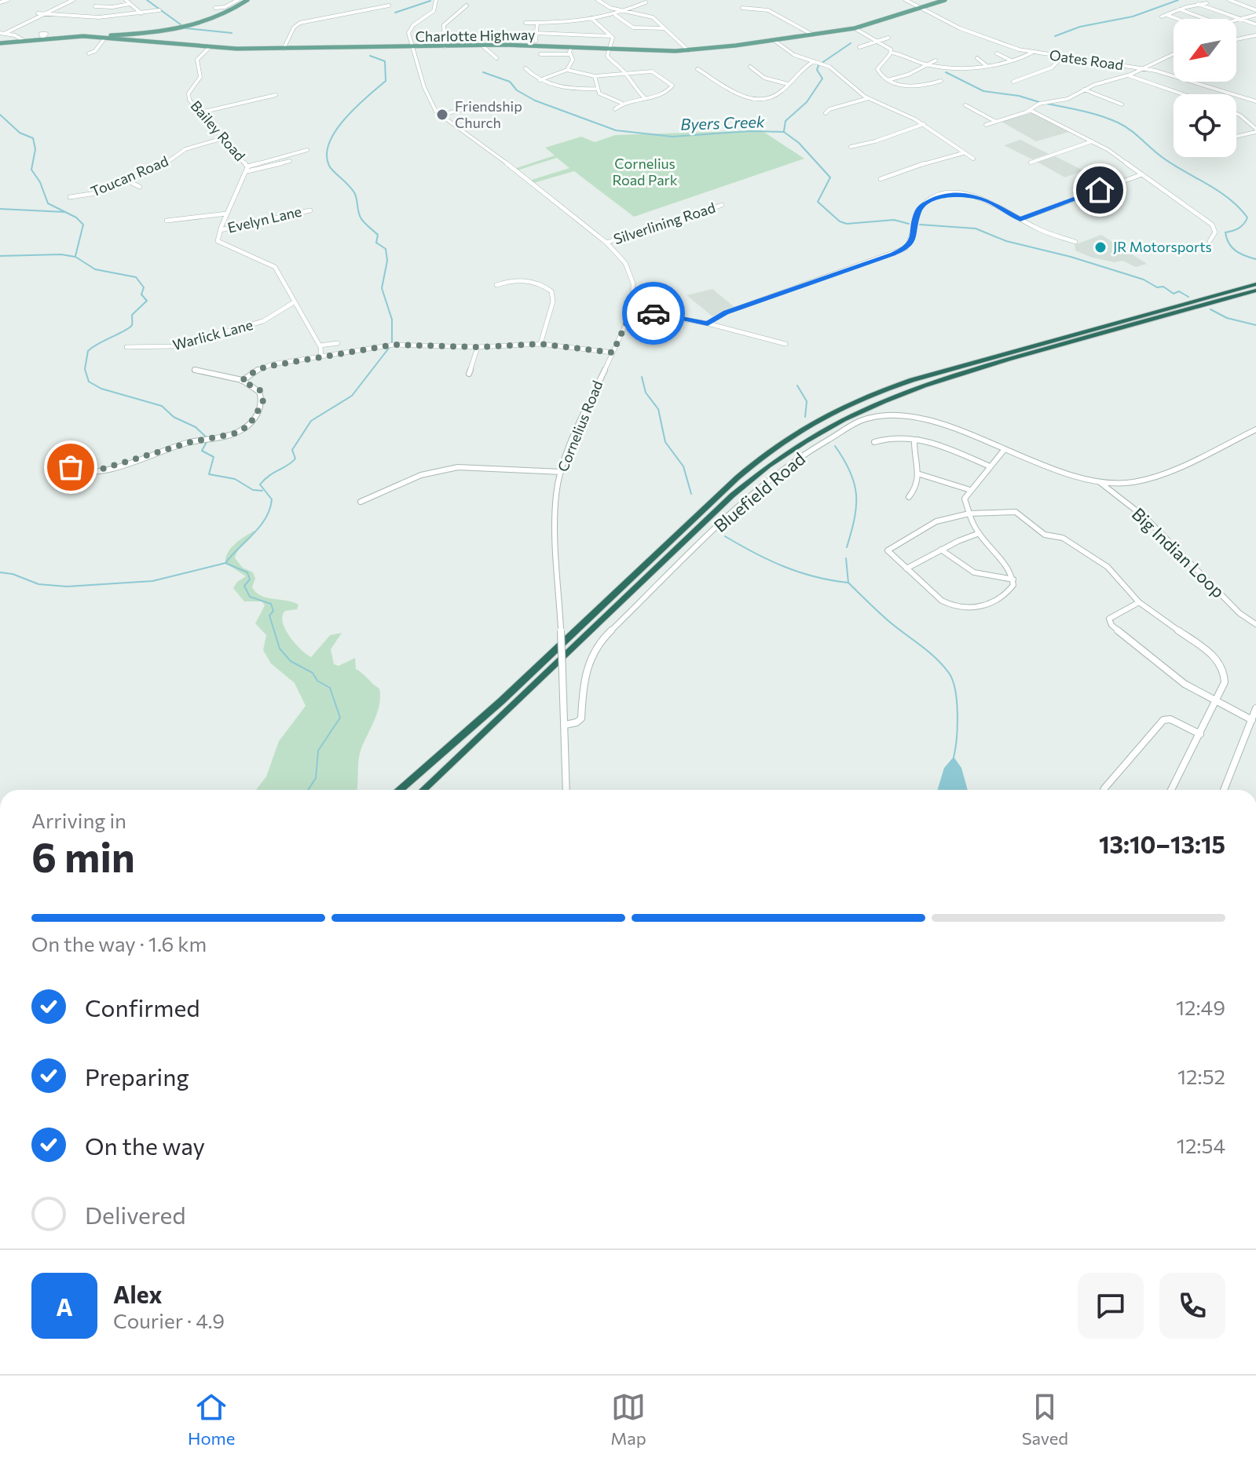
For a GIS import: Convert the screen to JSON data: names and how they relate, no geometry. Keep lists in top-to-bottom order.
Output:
{
  "streets": {
    "main road": ["Charlotte Highway"],
    "street": [
      "Oates Road",
      "Bailey Road",
      "Toucan Road",
      "Evelyn Lane",
      "Silverlining Road",
      "Warlick Lane",
      "Cornelius Road",
      "Bluefield Road",
      "Big Indian Loop"
    ]
  },
  "crossings": [
    ["Charlotte Highway", "Oates Road"],
    ["Charlotte Highway", "Bailey Road"],
    ["Charlotte Highway", "Cornelius Road"],
    ["Bailey Road", "Toucan Road"],
    ["Bailey Road", "Evelyn Lane"],
    ["Silverlining Road", "Cornelius Road"],
    ["Cornelius Road", "Bluefield Road"],
    ["Bluefield Road", "Big Indian Loop"]
  ],
  "water": ["Byers Creek"],
  "parks": ["Cornelius Road Park"],
  "places": ["Friendship Church", "JR Motorsports"],
  "north": "bottom left",
  "page": {
    "heading": ["6 min", "Arriving in", "13:10–13:15"],
    "panel": ["Alex", "Courier · 4.9"],
    "bar": "On the way · 1.6 km",
    "list": [
      ["Confirmed", "12:49"],
      ["Preparing", "12:52"],
      ["On the way", "12:54"],
      "Delivered"
    ],
    "round": "A",
    "tabs": ["Home", "Map", "Saved"]
  }
}
